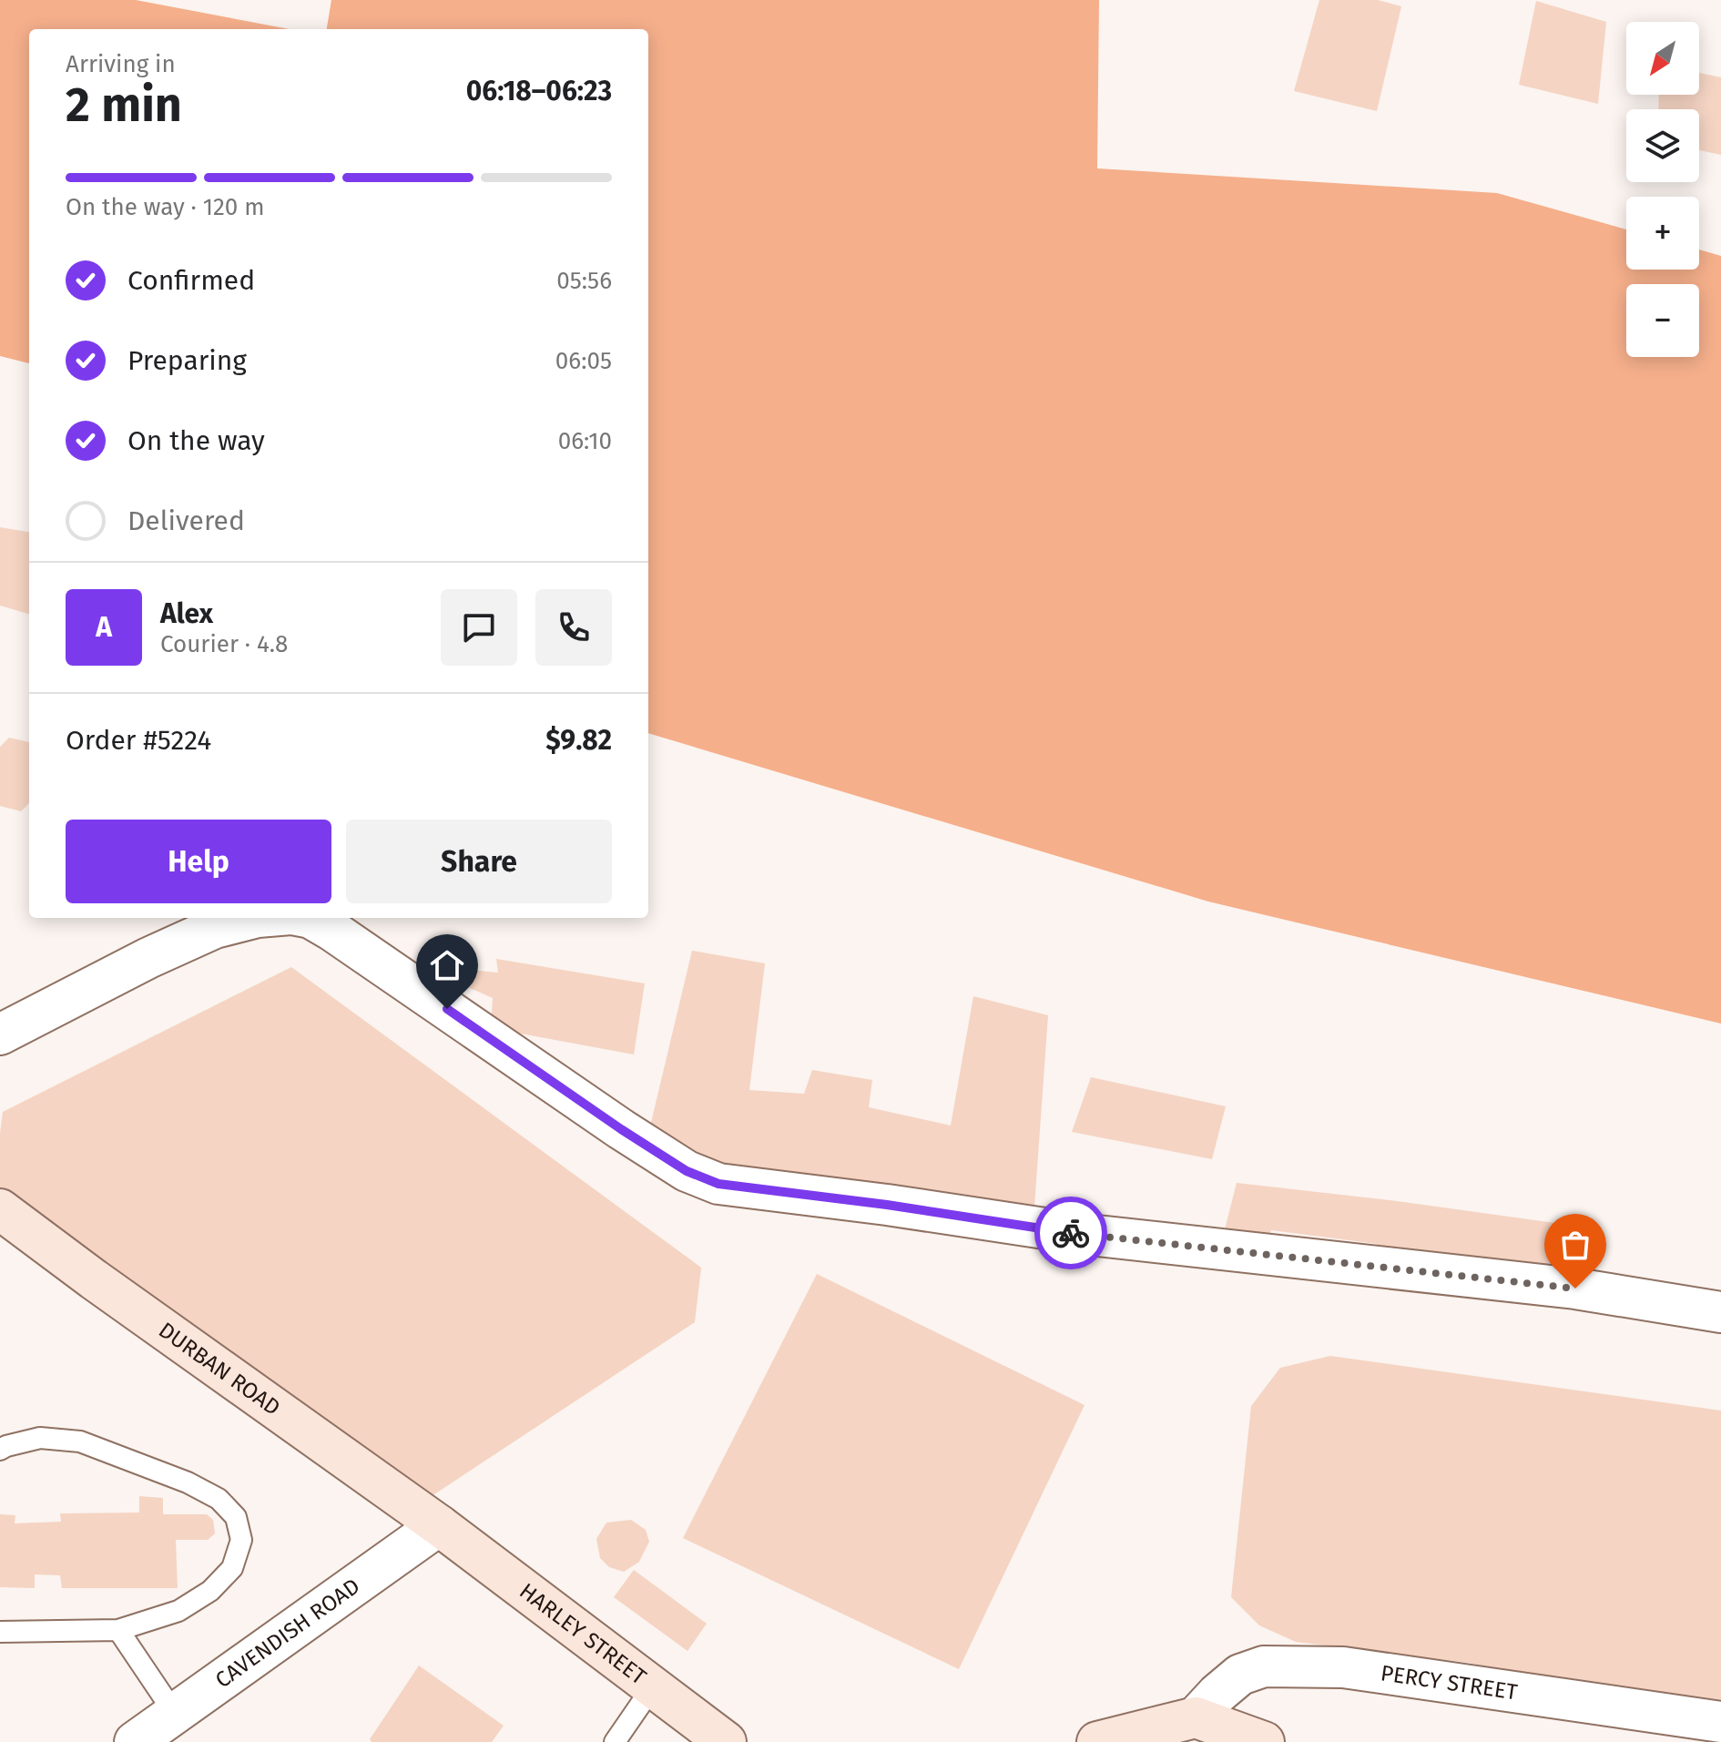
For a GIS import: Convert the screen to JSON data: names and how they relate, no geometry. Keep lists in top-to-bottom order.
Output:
{
  "streets": {
    "street": [
      "DURBAN ROAD",
      "CAVENDISH ROAD",
      "HARLEY STREET",
      "PERCY STREET"
    ]
  },
  "crossings": [
    ["DURBAN ROAD", "CAVENDISH ROAD"],
    ["DURBAN ROAD", "HARLEY STREET"],
    ["CAVENDISH ROAD", "HARLEY STREET"]
  ],
  "north": "bottom left",
  "page": {
    "map_buttons": ["+", "−"],
    "heading": ["2 min", "Arriving in", "06:18–06:23"],
    "panel": [
      "Alex",
      "Courier · 4.8",
      "Order #5224",
      "$9.82"
    ],
    "bar": "On the way · 120 m",
    "list": [
      ["Confirmed", "05:56"],
      ["Preparing", "06:05"],
      ["On the way", "06:10"],
      "Delivered"
    ],
    "round": "A",
    "buttons": ["Help", "Share"]
  }
}
